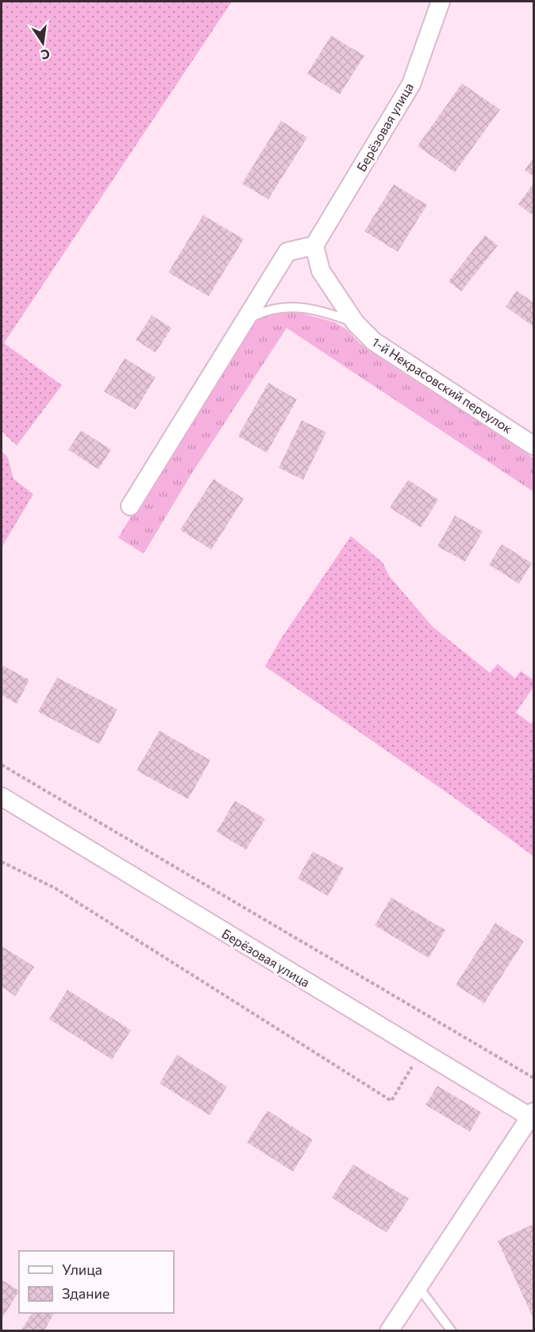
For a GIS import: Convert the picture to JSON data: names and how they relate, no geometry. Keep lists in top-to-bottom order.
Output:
{
  "streets": {
    "street": ["Берёзовая улица", "1-й Некрасовский переулок"]
  },
  "crossings": [
    ["Берёзовая улица", "1-й Некрасовский переулок"]
  ],
  "legend": ["Улица", "Здание"],
  "north": "bottom"
}
